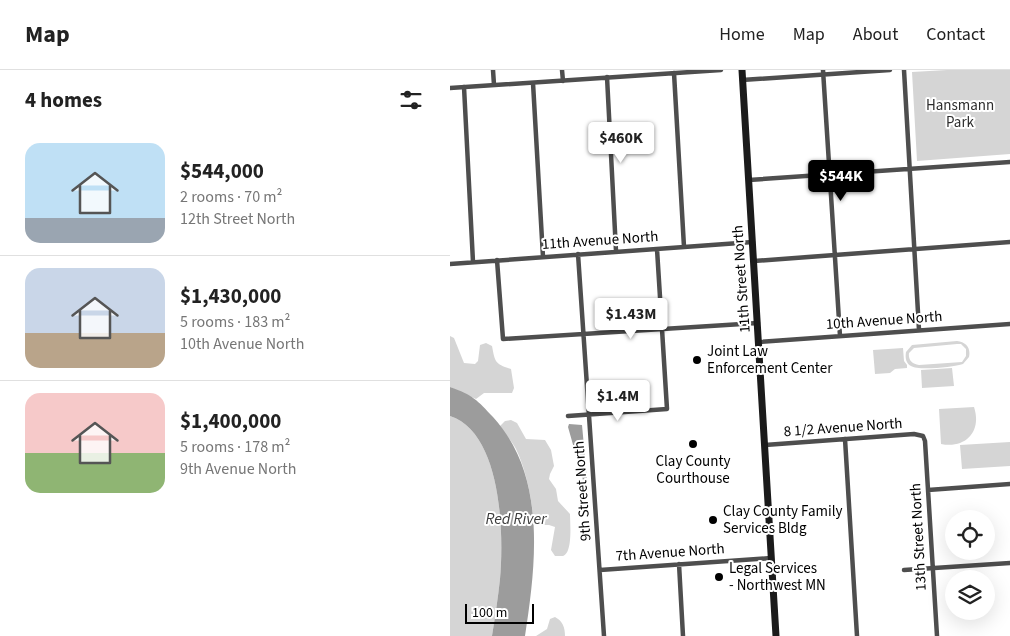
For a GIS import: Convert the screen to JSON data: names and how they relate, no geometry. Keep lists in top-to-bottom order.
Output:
{
  "streets": {
    "street": [
      "11th Avenue North",
      "11th Street North",
      "10th Avenue North",
      "8 1/2 Avenue North",
      "9th Street North",
      "13th Street North",
      "7th Avenue North"
    ]
  },
  "crossings": [
    ["11th Avenue North", "11th Street North"],
    ["11th Avenue North", "9th Street North"],
    ["11th Street North", "10th Avenue North"],
    ["11th Street North", "8 1/2 Avenue North"],
    ["11th Street North", "7th Avenue North"],
    ["8 1/2 Avenue North", "13th Street North"],
    ["9th Street North", "7th Avenue North"]
  ],
  "water": ["Red River"],
  "parks": ["Hansmann Park"],
  "places": [
    "Joint Law Enforcement Center",
    "Clay County Courthouse",
    "Clay County Family Services Bldg",
    "Legal Services - Northwest MN"
  ],
  "scale_bar": "100 m",
  "page": {
    "header": "Map",
    "nav": [
      "Home",
      "Map",
      "About",
      "Contact"
    ],
    "heading": "4 homes",
    "price": [
      "$460K",
      "$544K",
      "$1.43M",
      "$1.4M"
    ],
    "list": [
      {
        "name": "$544,000",
        "note": "2 rooms · 70 m² · 12th Street North"
      },
      {
        "name": "$1,430,000",
        "note": "5 rooms · 183 m² · 10th Avenue North"
      },
      {
        "name": "$1,400,000",
        "note": "5 rooms · 178 m² · 9th Avenue North"
      }
    ],
    "scale": "100 m"
  }
}
